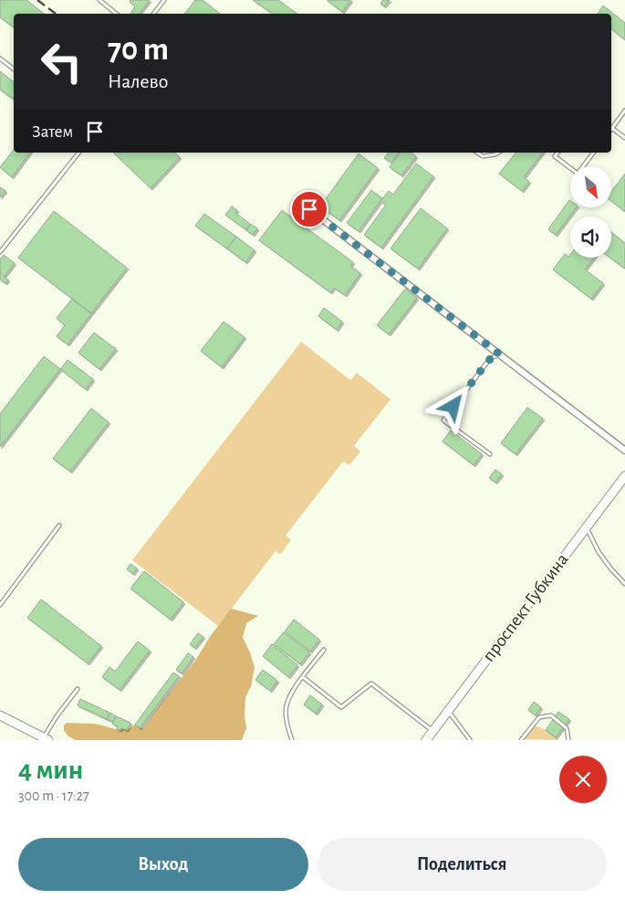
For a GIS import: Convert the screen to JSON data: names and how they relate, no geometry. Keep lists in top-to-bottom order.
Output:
{
  "streets": {
    "main road": ["проспект Губкина"]
  },
  "north": "bottom right",
  "page": {
    "turn": ["70 m", "Налево"],
    "then": "Затем",
    "heading": ["4 мин", "300 m · 17:27"],
    "buttons": ["Выход", "Поделиться"]
  }
}
